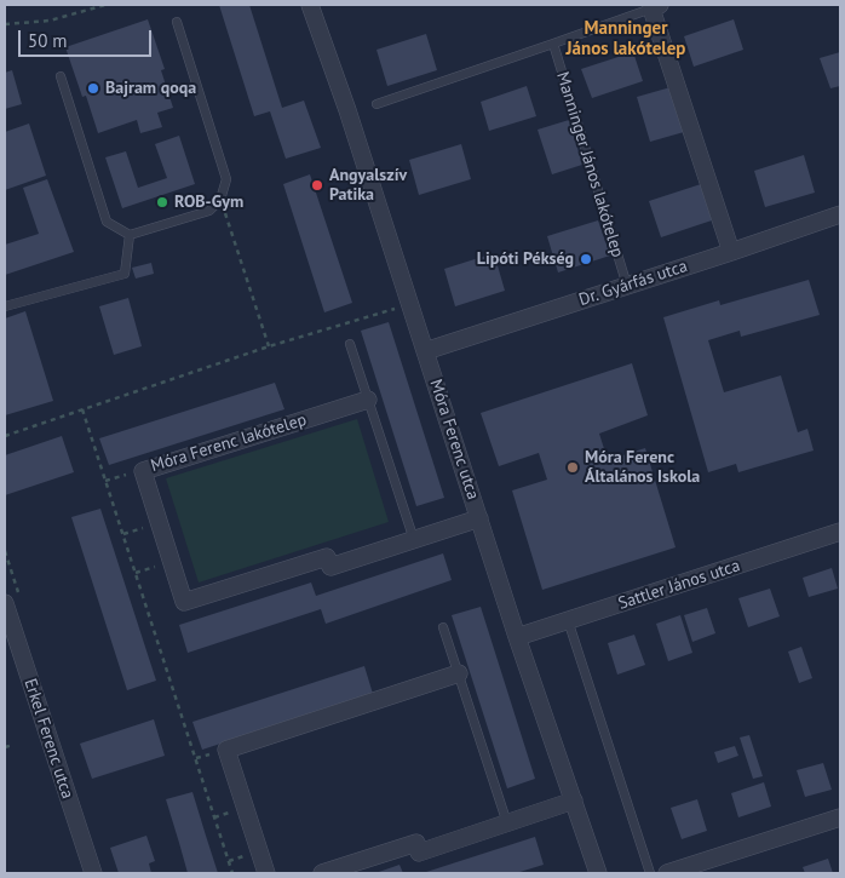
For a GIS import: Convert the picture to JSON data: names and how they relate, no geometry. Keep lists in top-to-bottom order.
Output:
{
  "streets": {
    "street": [
      "Dr. Gyárfás utca",
      "Móra Ferenc utca",
      "Móra Ferenc lakótelep",
      "Sattler János utca",
      "Erkel Ferenc utca"
    ],
    "lane": ["Manninger János lakótelep"]
  },
  "crossings": [
    ["Manninger János lakótelep", "Dr. Gyárfás utca"],
    ["Dr. Gyárfás utca", "Móra Ferenc utca"],
    ["Móra Ferenc utca", "Móra Ferenc lakótelep"],
    ["Móra Ferenc utca", "Sattler János utca"]
  ],
  "districts": ["Manninger János lakótelep"],
  "places": [
    "Bajram qoqa",
    "Angyalszív Patika",
    "ROB-Gym",
    "Lipóti Pékség",
    "Móra Ferenc Általános Iskola"
  ],
  "scale_bar": "50 m"
}
